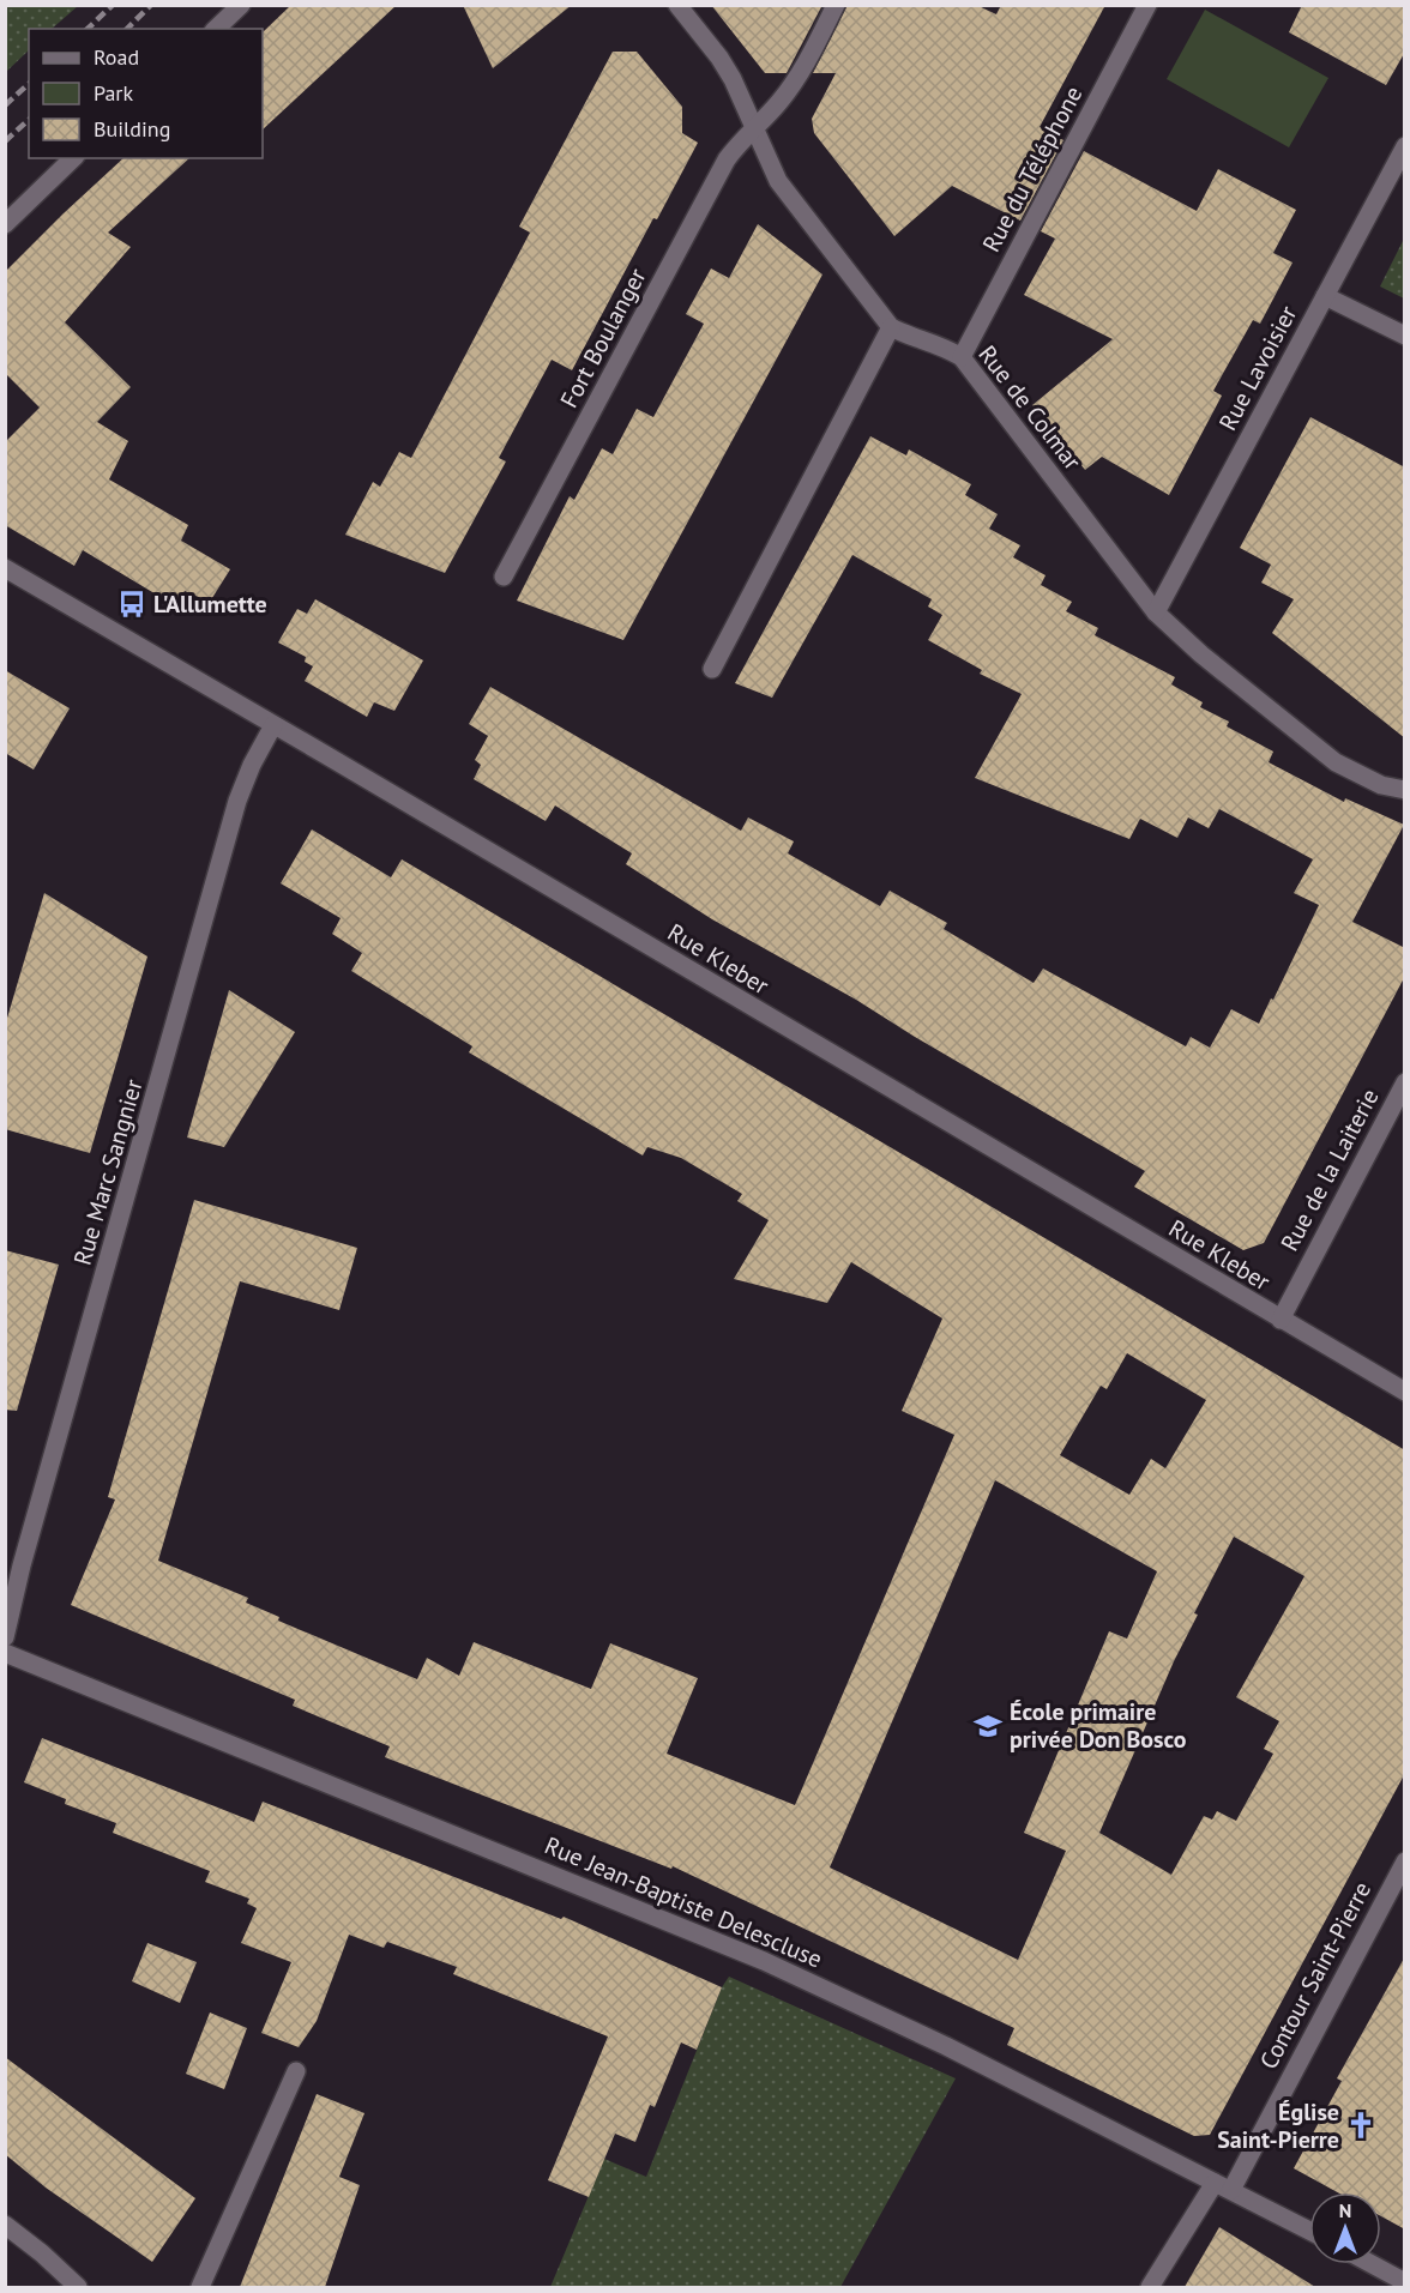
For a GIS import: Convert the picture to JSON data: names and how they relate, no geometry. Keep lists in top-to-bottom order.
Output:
{
  "streets": {
    "street": [
      "Rue du Téléphone",
      "Fort Boulanger",
      "Rue Lavoisier",
      "Rue de Colmar",
      "Rue Kleber",
      "Rue de la Laiterie",
      "Rue Marc Sangnier",
      "Rue Jean-Baptiste Delescluse",
      "Contour Saint-Pierre"
    ]
  },
  "crossings": [
    ["Rue du Téléphone", "Rue de Colmar"],
    ["Fort Boulanger", "Rue de Colmar"],
    ["Rue Lavoisier", "Rue de Colmar"],
    ["Rue Kleber", "Rue de la Laiterie"],
    ["Rue Kleber", "Rue Marc Sangnier"],
    ["Rue Jean-Baptiste Delescluse", "Contour Saint-Pierre"]
  ],
  "places": {
    "bus stop": ["L'Allumette"],
    "school or university": ["École primaire privée Don Bosco"],
    "church": ["Église Saint-Pierre"]
  },
  "legend": ["Road", "Park", "Building"],
  "north": "top"
}
